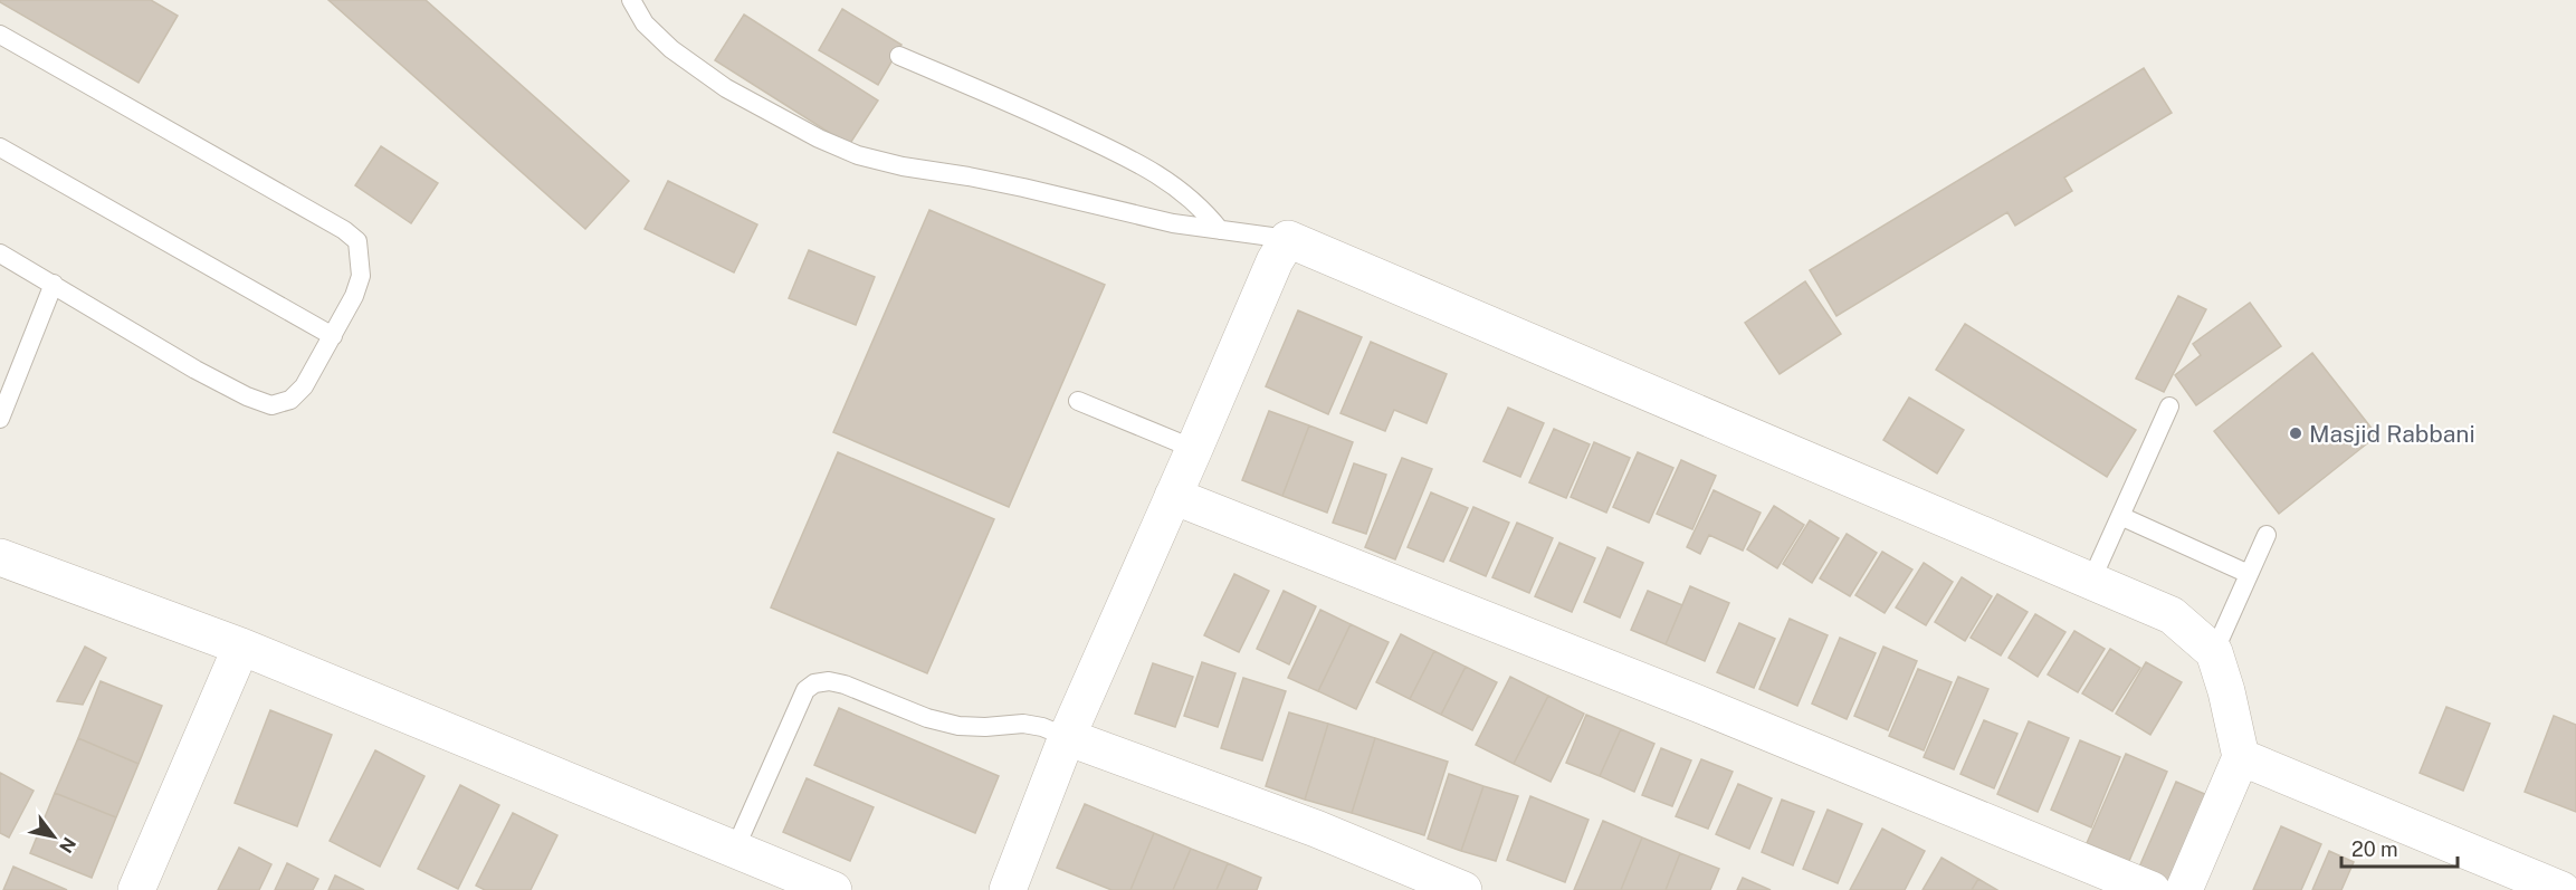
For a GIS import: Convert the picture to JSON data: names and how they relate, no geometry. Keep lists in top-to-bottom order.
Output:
{
  "places": ["Masjid Rabbani"],
  "scale_bar": "20 m",
  "north": "bottom right"
}
